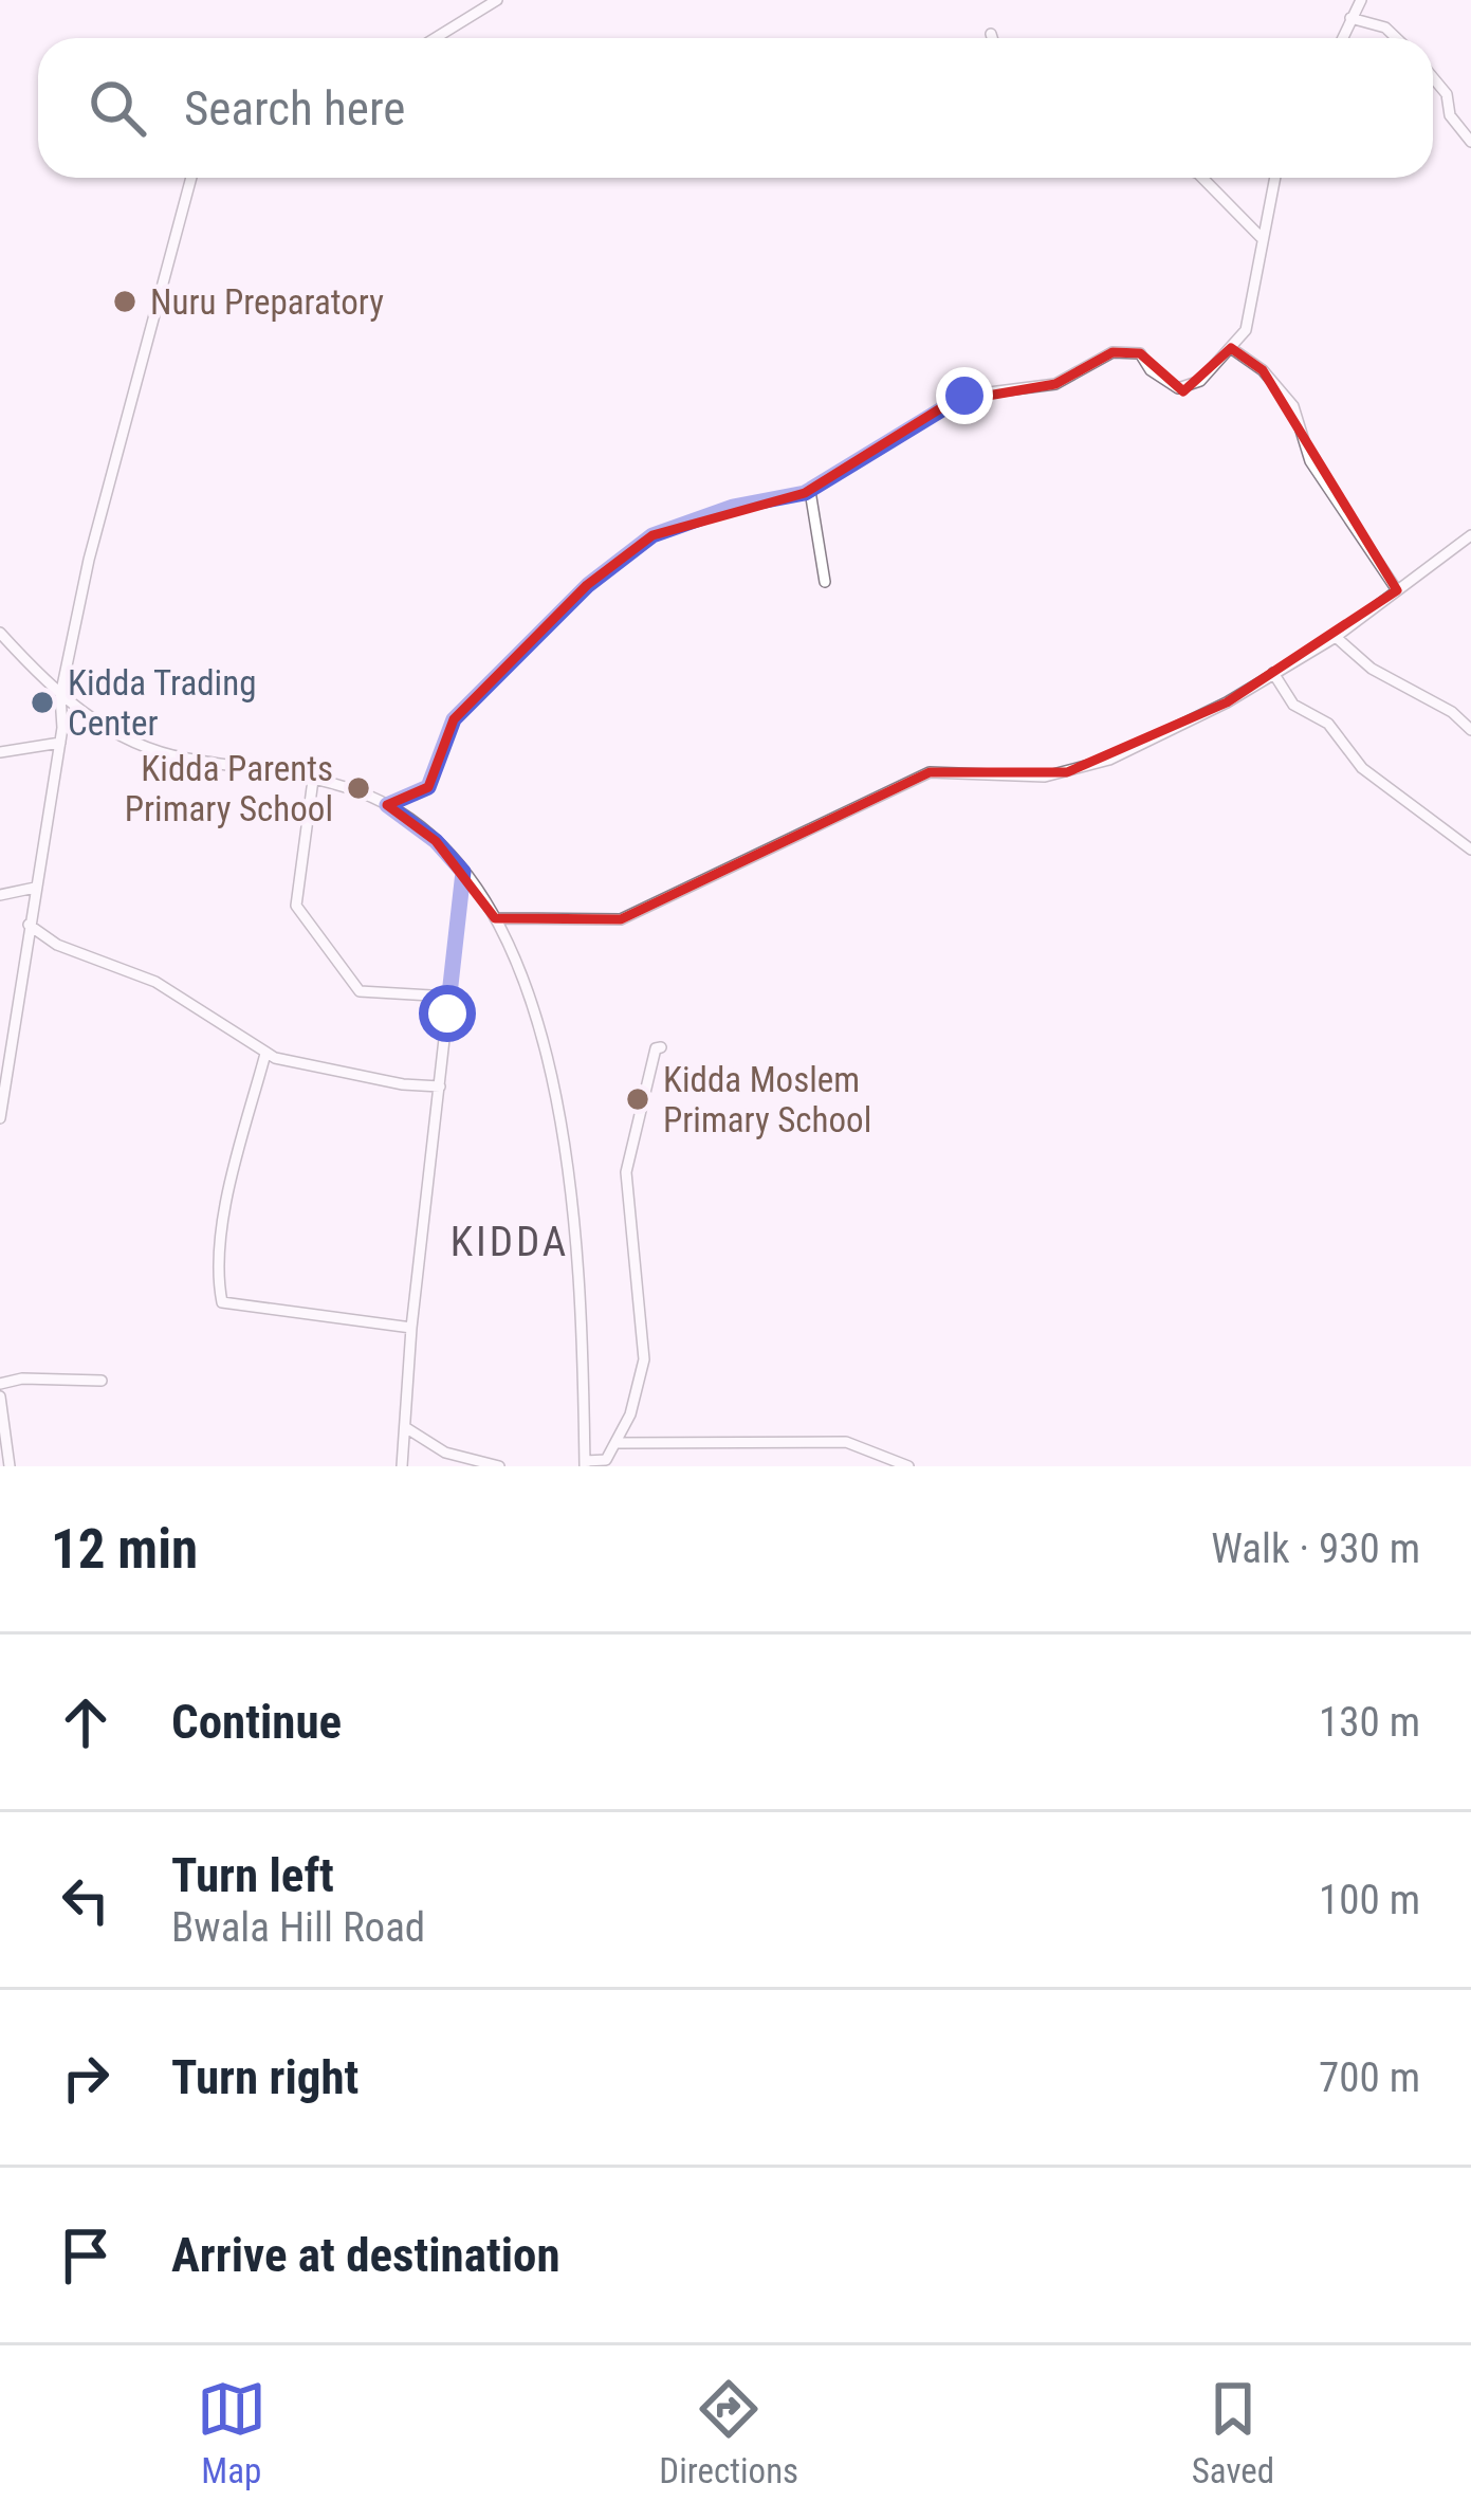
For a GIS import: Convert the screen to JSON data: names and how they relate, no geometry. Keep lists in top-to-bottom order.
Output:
{
  "districts": ["KIDDA"],
  "places": [
    "Nuru Preparatory",
    "Kidda Trading Center",
    "Kidda Parents Primary School",
    "Kidda Moslem Primary School"
  ],
  "page": {
    "search": "Search here",
    "heading": ["12 min", "Walk · 930 m"],
    "list": [
      ["Continue", "130 m"],
      ["Turn left", "Bwala Hill Road", "100 m"],
      ["Turn right", "700 m"],
      "Arrive at destination"
    ],
    "nav": ["Map", "Directions", "Saved"]
  }
}
